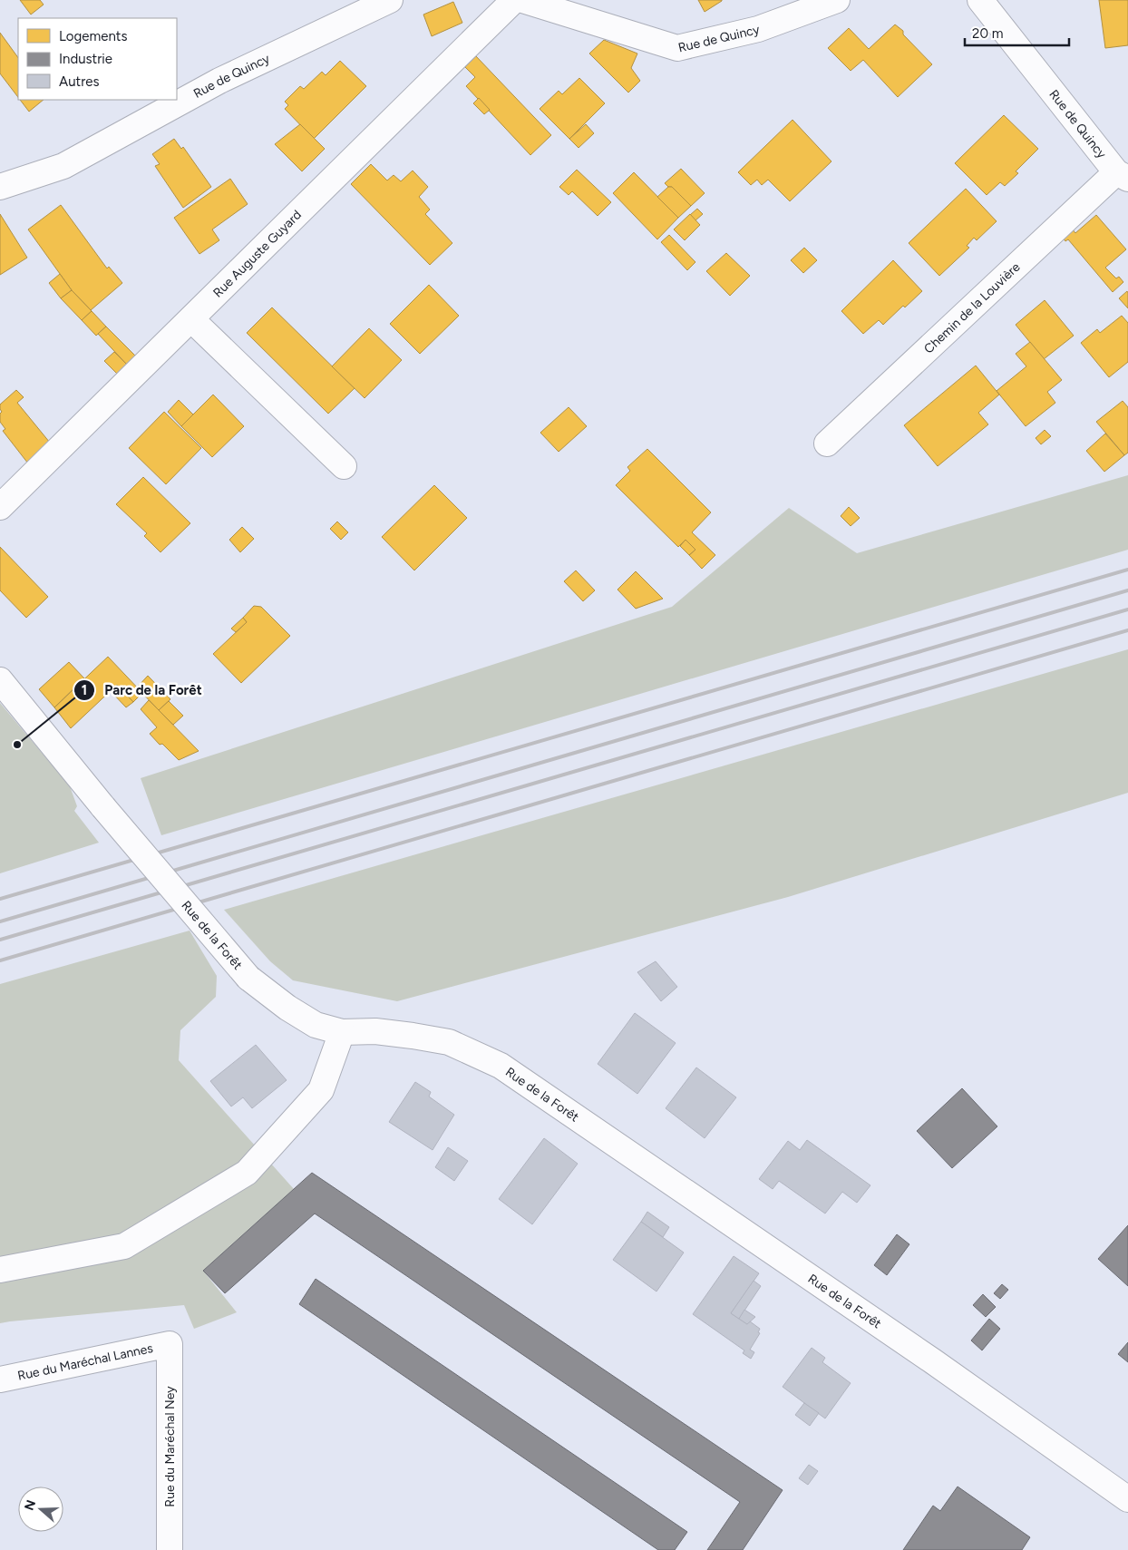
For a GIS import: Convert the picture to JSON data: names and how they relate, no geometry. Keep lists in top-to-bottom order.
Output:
{
  "streets": {
    "street": [
      "Rue de Quincy",
      "Rue Auguste Guyard",
      "Chemin de la Louvière",
      "Rue de la Forêt",
      "Rue du Maréchal Lannes",
      "Rue du Maréchal Ney"
    ]
  },
  "crossings": [
    ["Rue de Quincy", "Chemin de la Louvière"],
    ["Rue du Maréchal Lannes", "Rue du Maréchal Ney"]
  ],
  "places": ["Parc de la Forêt"],
  "legend": ["Logements", "Industrie", "Autres"],
  "scale_bar": "20 m",
  "north": "left"
}
